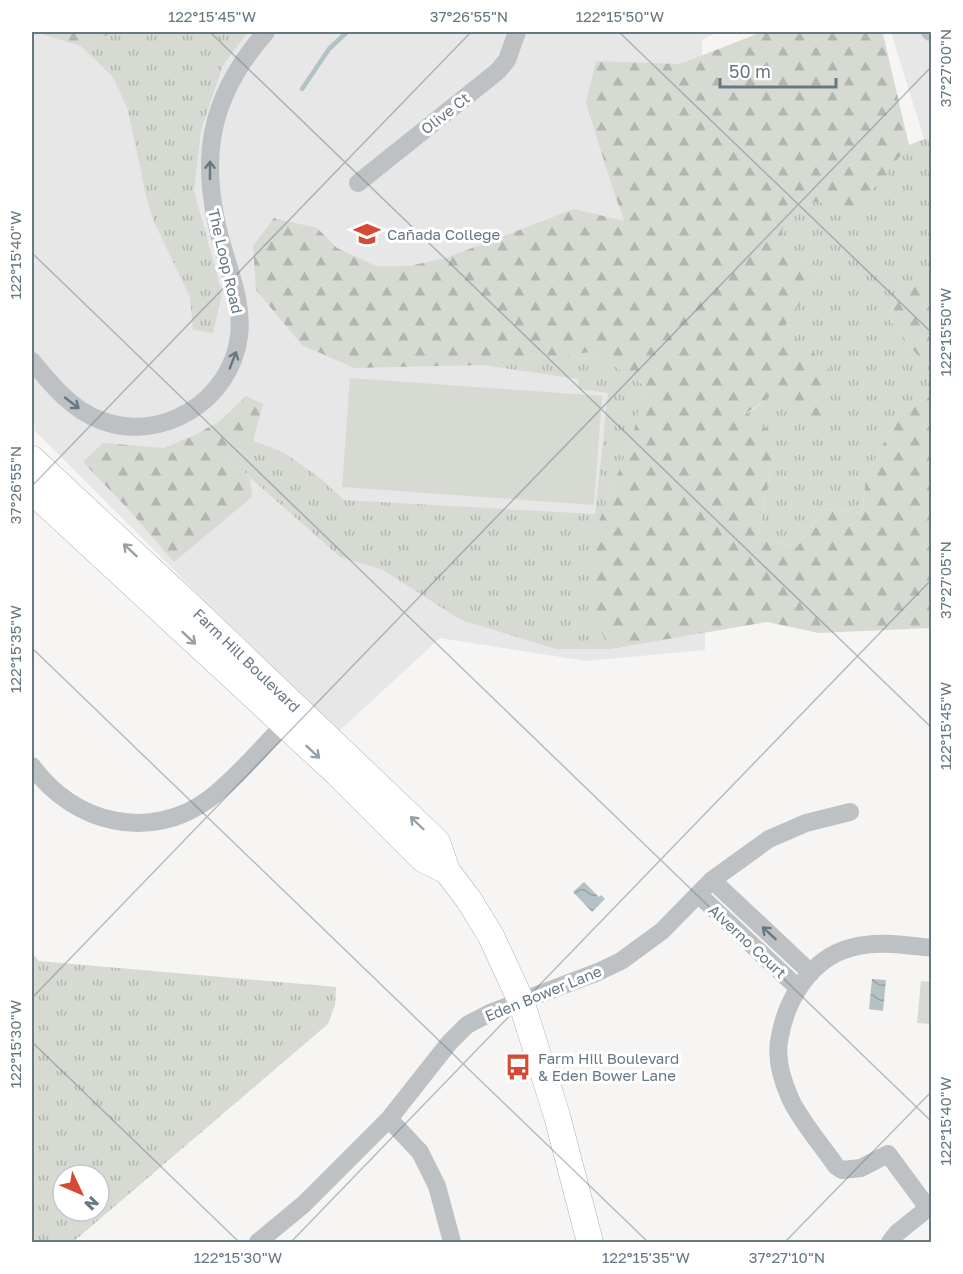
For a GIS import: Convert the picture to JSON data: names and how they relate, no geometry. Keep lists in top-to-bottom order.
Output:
{
  "streets": {
    "main road": ["Farm Hill Boulevard"],
    "street": [
      "Olive Ct",
      "The Loop Road",
      "Alverno Court",
      "Eden Bower Lane"
    ]
  },
  "crossings": [
    ["Farm Hill Boulevard", "Eden Bower Lane"],
    ["Alverno Court", "Eden Bower Lane"]
  ],
  "places": {
    "school or university": ["Cañada College"],
    "bus stop": ["Farm Hill Boulevard & Eden Bower Lane"]
  },
  "scale_bar": "50 m",
  "north": "bottom right",
  "coordinates": [
    "122°15'45\"W",
    "37°26'55\"N",
    "122°15'50\"W",
    "37°27'00\"N",
    "122°15'40\"W",
    "37°27'05\"N",
    "122°15'35\"W",
    "122°15'30\"W",
    "37°27'10\"N"
  ]
}
